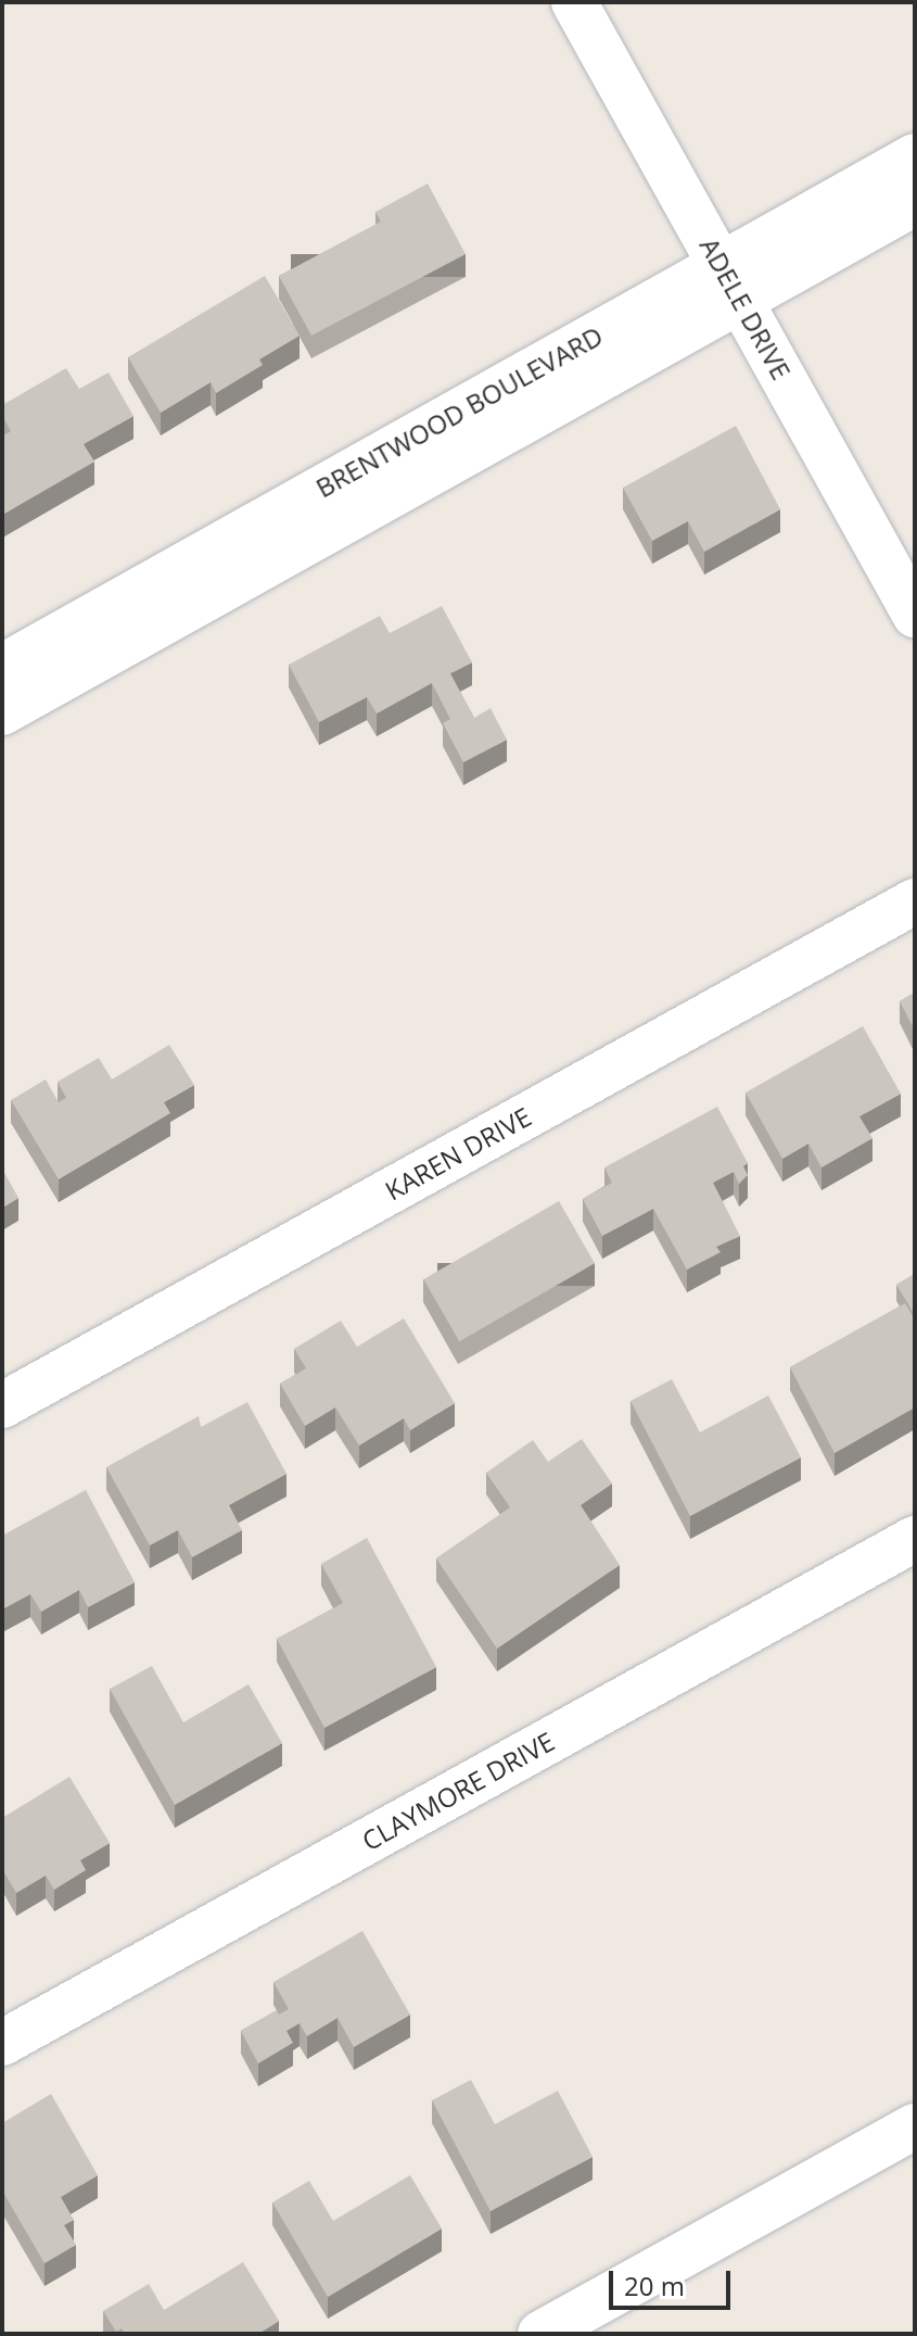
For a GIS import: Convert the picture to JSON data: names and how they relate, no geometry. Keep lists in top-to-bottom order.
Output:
{
  "streets": {
    "street": [
      "ADELE DRIVE",
      "BRENTWOOD BOULEVARD",
      "KAREN DRIVE",
      "CLAYMORE DRIVE"
    ]
  },
  "crossings": [
    ["ADELE DRIVE", "BRENTWOOD BOULEVARD"]
  ],
  "scale_bar": "20 m"
}
